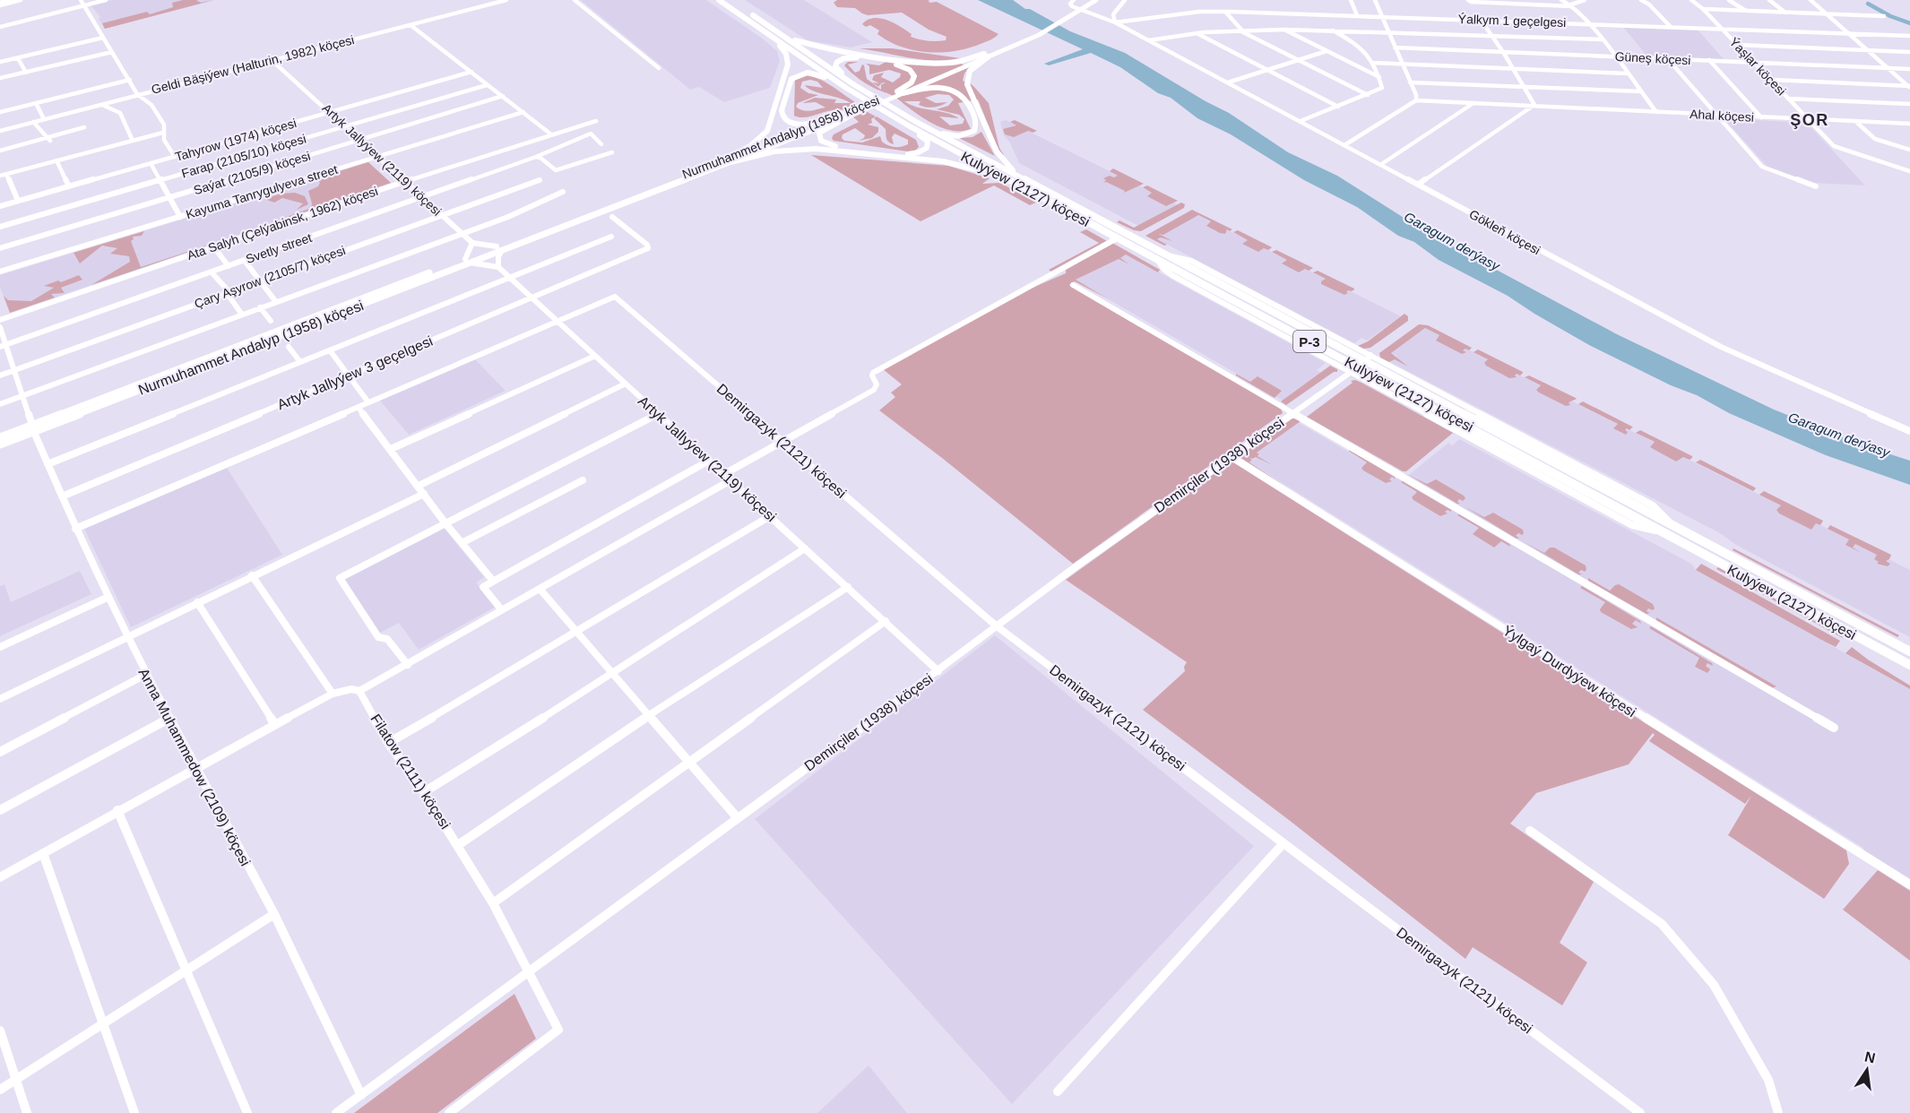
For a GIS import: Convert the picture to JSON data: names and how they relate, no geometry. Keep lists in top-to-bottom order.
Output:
{
  "streets": {
    "highway": ["Kulyýew (2127) köçesi", "P-3"],
    "main road": ["Nurmuhammet Andalyp (1958) köçesi"],
    "street": [
      "Ýalkym 1 geçelgesi",
      "Güneş köçesi",
      "Geldi Bäşiýew (Halturin, 1982) köçesi",
      "Ýaşlar köçesi",
      "Ahal köçesi",
      "Tahyrow (1974) köçesi",
      "Farap (2105/10) köçesi",
      "Artyk Jallyýew (2119) köçesi",
      "Saýat (2105/9) köçesi",
      "Kayuma Tanrygulyeva street",
      "Ata Salyh (Çelýabinsk, 1962) köçesi",
      "Gökleň köçesi",
      "Svetly street",
      "Çary Aşyrow (2105/7) köçesi",
      "Artyk Jallyýew 3 geçelgesi",
      "Demirgazyk (2121) köçesi",
      "Demirçiler (1938) köçesi",
      "Ýylgaý Durdyýew köçesi",
      "Anna Muhammedow (2109) köçesi",
      "Filatow (2111) köçesi"
    ]
  },
  "crossings": [
    ["Ýalkym 1 geçelgesi", "Ýaşlar köçesi"],
    ["Ýalkym 1 geçelgesi", "Gökleň köçesi"],
    ["Güneş köçesi", "Ýaşlar köçesi"],
    ["Geldi Bäşiýew (Halturin, 1982) köçesi", "Artyk Jallyýew (2119) köçesi"],
    ["Ýaşlar köçesi", "Ahal köçesi"],
    ["Tahyrow (1974) köçesi", "Artyk Jallyýew (2119) köçesi"],
    ["Farap (2105/10) köçesi", "Artyk Jallyýew (2119) köçesi"],
    ["Artyk Jallyýew (2119) köçesi", "Saýat (2105/9) köçesi"],
    ["Artyk Jallyýew (2119) köçesi", "Kayuma Tanrygulyeva street"],
    ["Artyk Jallyýew (2119) köçesi", "Ata Salyh (Çelýabinsk, 1962) köçesi"],
    ["Artyk Jallyýew (2119) köçesi", "Svetly street"],
    ["Artyk Jallyýew (2119) köçesi", "Çary Aşyrow (2105/7) köçesi"],
    ["Artyk Jallyýew (2119) köçesi", "Artyk Jallyýew 3 geçelgesi"],
    ["Artyk Jallyýew (2119) köçesi", "Demirgazyk (2121) köçesi"],
    ["Artyk Jallyýew (2119) köçesi", "Demirçiler (1938) köçesi"],
    ["Kulyýew (2127) köçesi", "Demirçiler (1938) köçesi"],
    ["Artyk Jallyýew 3 geçelgesi", "Anna Muhammedow (2109) köçesi"],
    ["Demirgazyk (2121) köçesi", "Demirçiler (1938) köçesi"],
    ["Demirçiler (1938) köçesi", "Ýylgaý Durdyýew köçesi"],
    ["Demirçiler (1938) köçesi", "Anna Muhammedow (2109) köçesi"],
    ["Demirçiler (1938) köçesi", "Filatow (2111) köçesi"]
  ],
  "districts": ["ŞOR"],
  "water": ["Garagum derýasy"],
  "north": "top"
}
